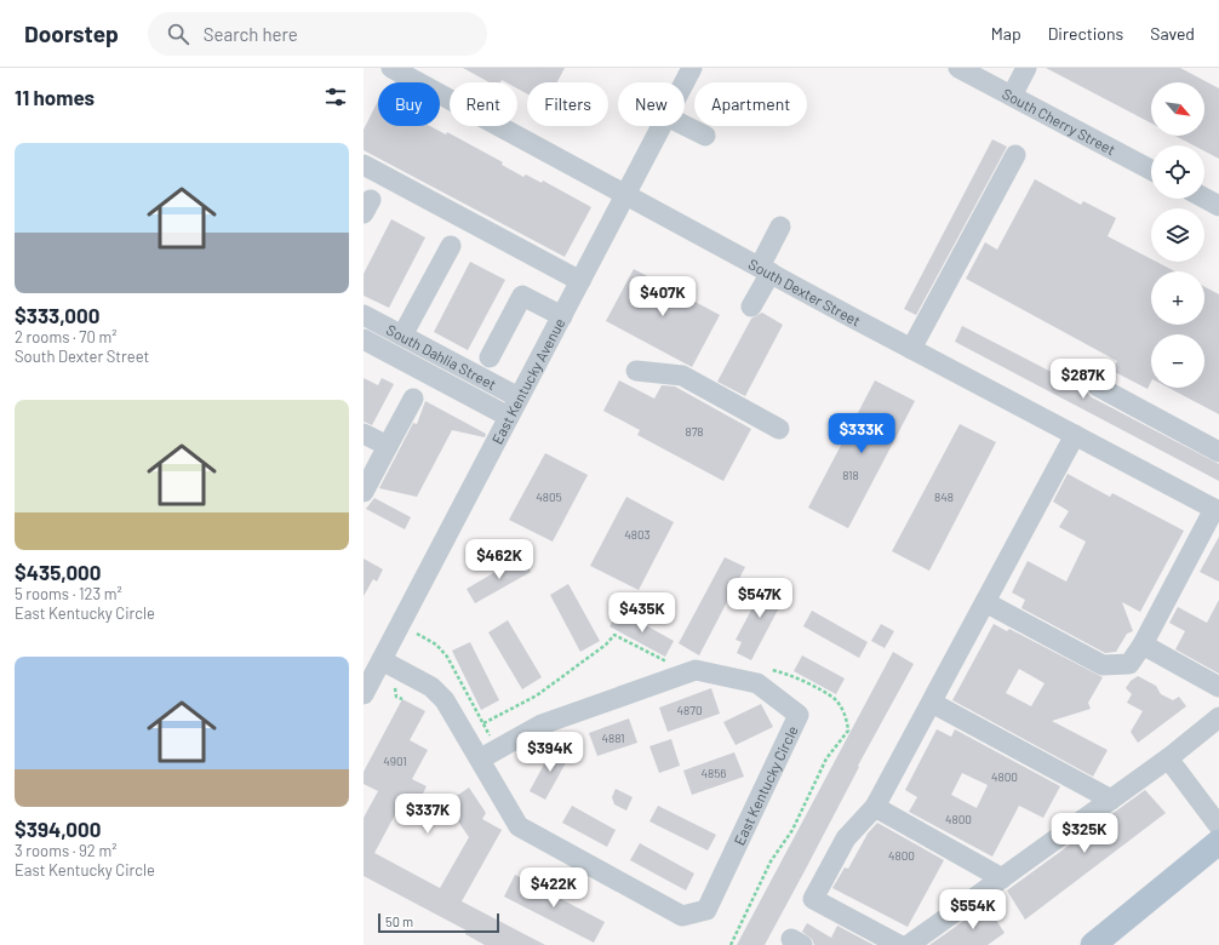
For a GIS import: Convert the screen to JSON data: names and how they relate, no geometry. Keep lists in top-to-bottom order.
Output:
{
  "streets": {
    "street": [
      "South Cherry Street",
      "South Dexter Street",
      "South Dahlia Street",
      "East Kentucky Avenue",
      "East Kentucky Circle"
    ]
  },
  "crossings": [
    ["South Dexter Street", "East Kentucky Avenue"],
    ["South Dahlia Street", "East Kentucky Avenue"],
    ["East Kentucky Avenue", "East Kentucky Circle"]
  ],
  "house_numbers": [
    "878",
    "818",
    "4805",
    "848",
    "4803",
    "4870",
    "4881",
    "4901",
    "4856",
    "4800",
    "4800",
    "4800"
  ],
  "scale_bar": "50 m",
  "north": "bottom right",
  "page": {
    "header": "Doorstep",
    "search": "Search here",
    "nav": ["Map", "Directions", "Saved"],
    "heading": "11 homes",
    "map_buttons": ["+", "−"],
    "chip": [
      "Buy",
      "Rent",
      "Filters",
      "New",
      "Apartment"
    ],
    "list": [
      {
        "name": "$333,000",
        "note": "2 rooms · 70 m² · South Dexter Street"
      },
      {
        "name": "$435,000",
        "note": "5 rooms · 123 m² · East Kentucky Circle"
      },
      {
        "name": "$394,000",
        "note": "3 rooms · 92 m² · East Kentucky Circle"
      }
    ],
    "price": [
      "$407K",
      "$287K",
      "$333K",
      "$462K",
      "$547K",
      "$435K",
      "$394K",
      "$337K",
      "$325K",
      "$422K",
      "$554K"
    ],
    "scale": "50 m"
  }
}
